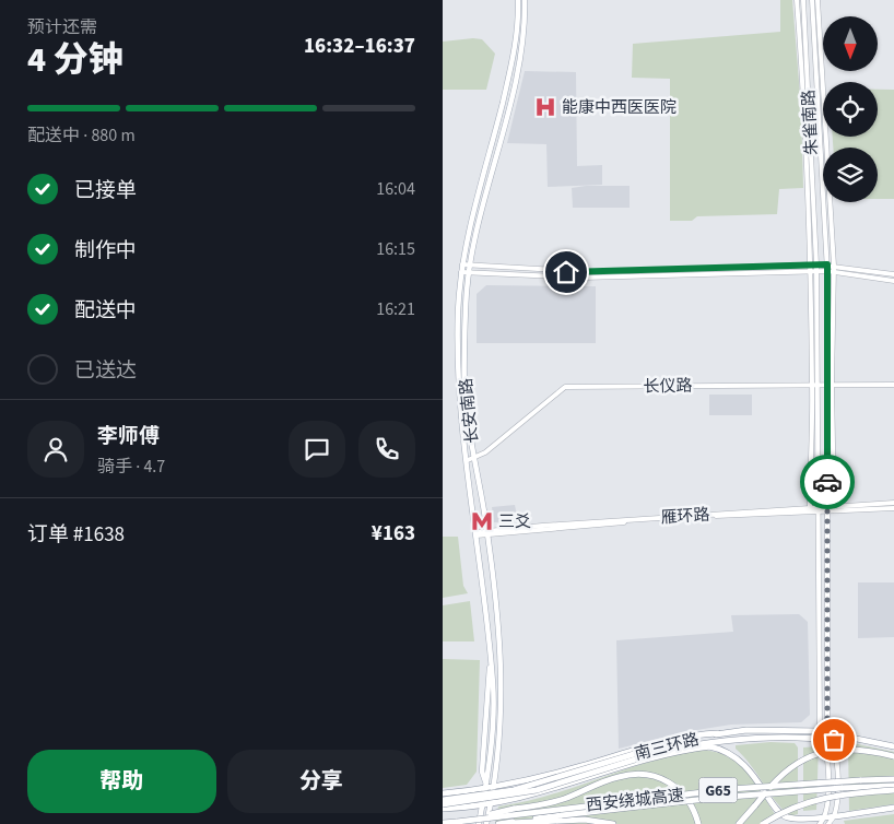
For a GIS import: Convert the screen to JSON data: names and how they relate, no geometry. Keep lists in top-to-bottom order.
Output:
{
  "streets": {
    "highway": ["南三环路", "G65", "西安绕城高速"],
    "main road": [
      "朱雀南路",
      "长仪路",
      "长安南路",
      "雁环路"
    ]
  },
  "crossings": [
    ["朱雀南路", "长仪路"],
    ["朱雀南路", "雁环路"],
    ["朱雀南路", "南三环路"],
    ["长仪路", "长安南路"],
    ["长安南路", "雁环路"],
    ["长安南路", "西安绕城高速"]
  ],
  "places": {
    "hospital": ["能康中西医医院"],
    "metro station": ["三爻"]
  },
  "north": "bottom",
  "page": {
    "heading": ["4 分钟", "预计还需", "16:32–16:37"],
    "panel": [
      "李师傅",
      "骑手 · 4.7",
      "订单 #1638",
      "¥163"
    ],
    "bar": "配送中 · 880 m",
    "list": [
      ["已接单", "16:04"],
      ["制作中", "16:15"],
      ["配送中", "16:21"],
      "已送达"
    ],
    "buttons": ["帮助", "分享"]
  }
}
